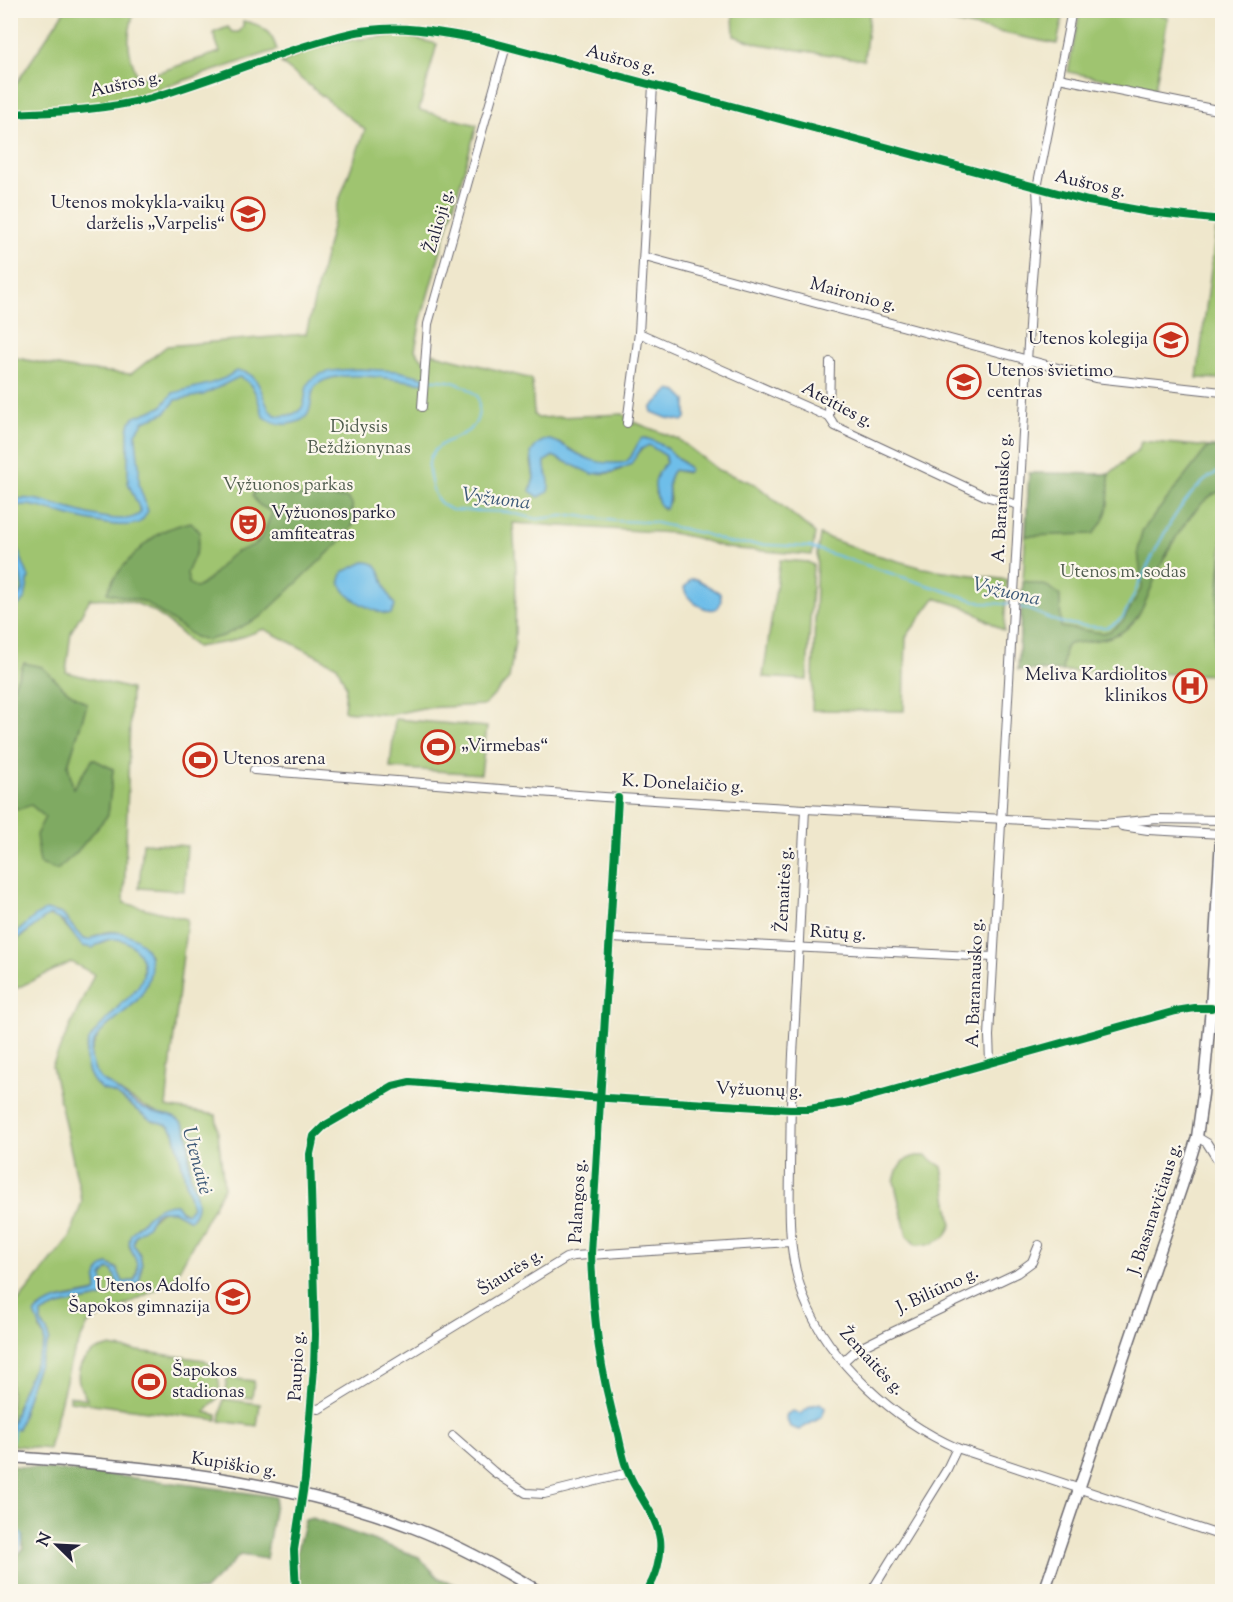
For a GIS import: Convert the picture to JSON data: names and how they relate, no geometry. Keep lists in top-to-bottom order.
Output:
{
  "streets": {
    "main road": ["J. Basanavičiaus g.", "Kupiškio g."],
    "street": [
      "Aušros g.",
      "Žalioji g.",
      "Maironio g.",
      "Ateities g.",
      "A. Baranausko g.",
      "K. Donelaičio g.",
      "Žemaitės g.",
      "Rūtų g.",
      "Vyžuonų g.",
      "Palangos g.",
      "Šiaurės g.",
      "J. Biliūno g.",
      "Paupio g."
    ]
  },
  "crossings": [
    ["Aušros g.", "Žalioji g."],
    ["Aušros g.", "A. Baranausko g."],
    ["Maironio g.", "A. Baranausko g."],
    ["Ateities g.", "A. Baranausko g."],
    ["A. Baranausko g.", "K. Donelaičio g."],
    ["A. Baranausko g.", "Rūtų g."],
    ["A. Baranausko g.", "Vyžuonų g."],
    ["K. Donelaičio g.", "Žemaitės g."],
    ["K. Donelaičio g.", "Palangos g."],
    ["K. Donelaičio g.", "J. Basanavičiaus g."],
    ["Žemaitės g.", "Rūtų g."],
    ["Žemaitės g.", "Vyžuonų g."],
    ["Žemaitės g.", "J. Basanavičiaus g."],
    ["Žemaitės g.", "Šiaurės g."],
    ["Žemaitės g.", "J. Biliūno g."],
    ["Rūtų g.", "Palangos g."],
    ["Vyžuonų g.", "Palangos g."],
    ["Vyžuonų g.", "J. Basanavičiaus g."],
    ["Vyžuonų g.", "Paupio g."],
    ["Palangos g.", "Šiaurės g."],
    ["Šiaurės g.", "Paupio g."],
    ["Paupio g.", "Kupiškio g."]
  ],
  "water": ["Vyžuona", "Utenaitė"],
  "parks": ["Didysis Beždžionynas", "Vyžuonos parkas", "Utenos m. sodas"],
  "places": {
    "school or university": [
      "Utenos mokykla-vaikų darželis „Varpelis“",
      "Utenos kolegija",
      "Utenos švietimo centras",
      "Utenos Adolfo Šapokos gimnazija"
    ],
    "theatre": ["Vyžuonos parko amfiteatras"],
    "hospital": ["Meliva Kardiolitos klinikos"],
    "sports": ["„Virmebas“", "Utenos arena", "Šapokos stadionas"]
  },
  "north": "top left"
}
